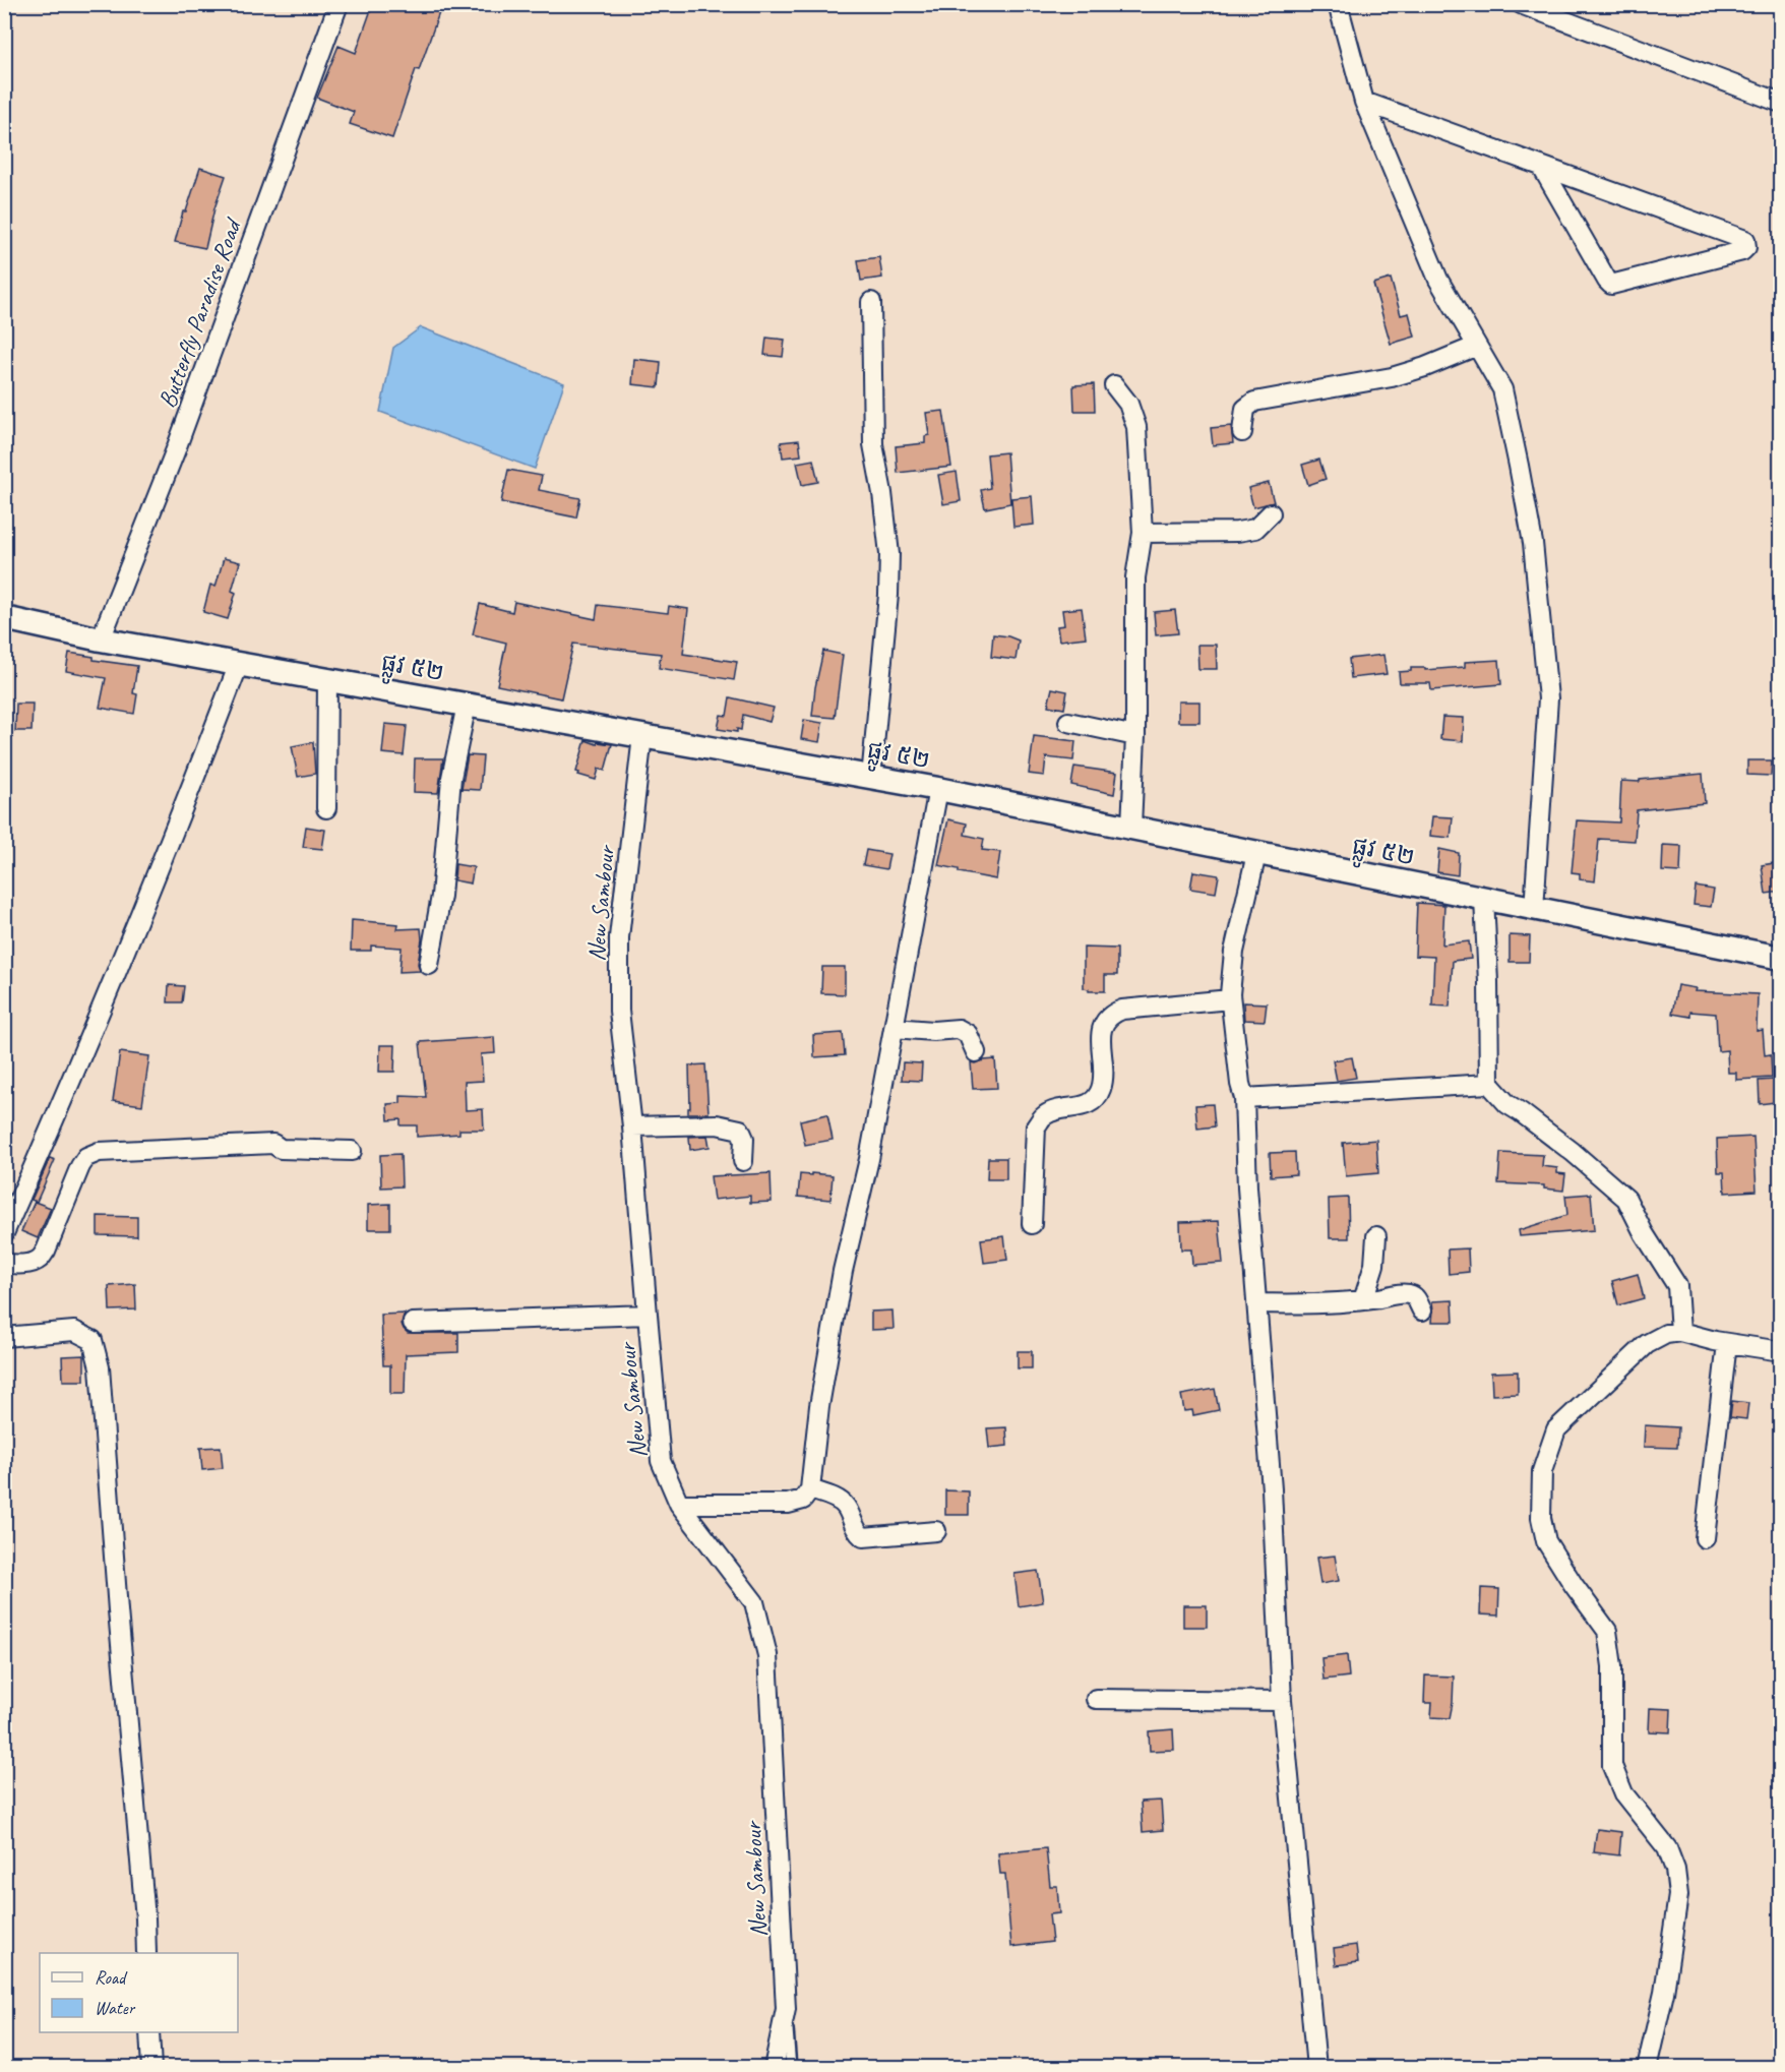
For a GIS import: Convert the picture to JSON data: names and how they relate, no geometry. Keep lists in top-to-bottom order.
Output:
{
  "streets": {
    "street": ["Butterfly Paradise Road", "ផ្លូវ ៥២", "New Sambour"]
  },
  "crossings": [
    ["Butterfly Paradise Road", "ផ្លូវ ៥២"],
    ["ផ្លូវ ៥២", "New Sambour"]
  ],
  "legend": ["Road", "Water"]
}
